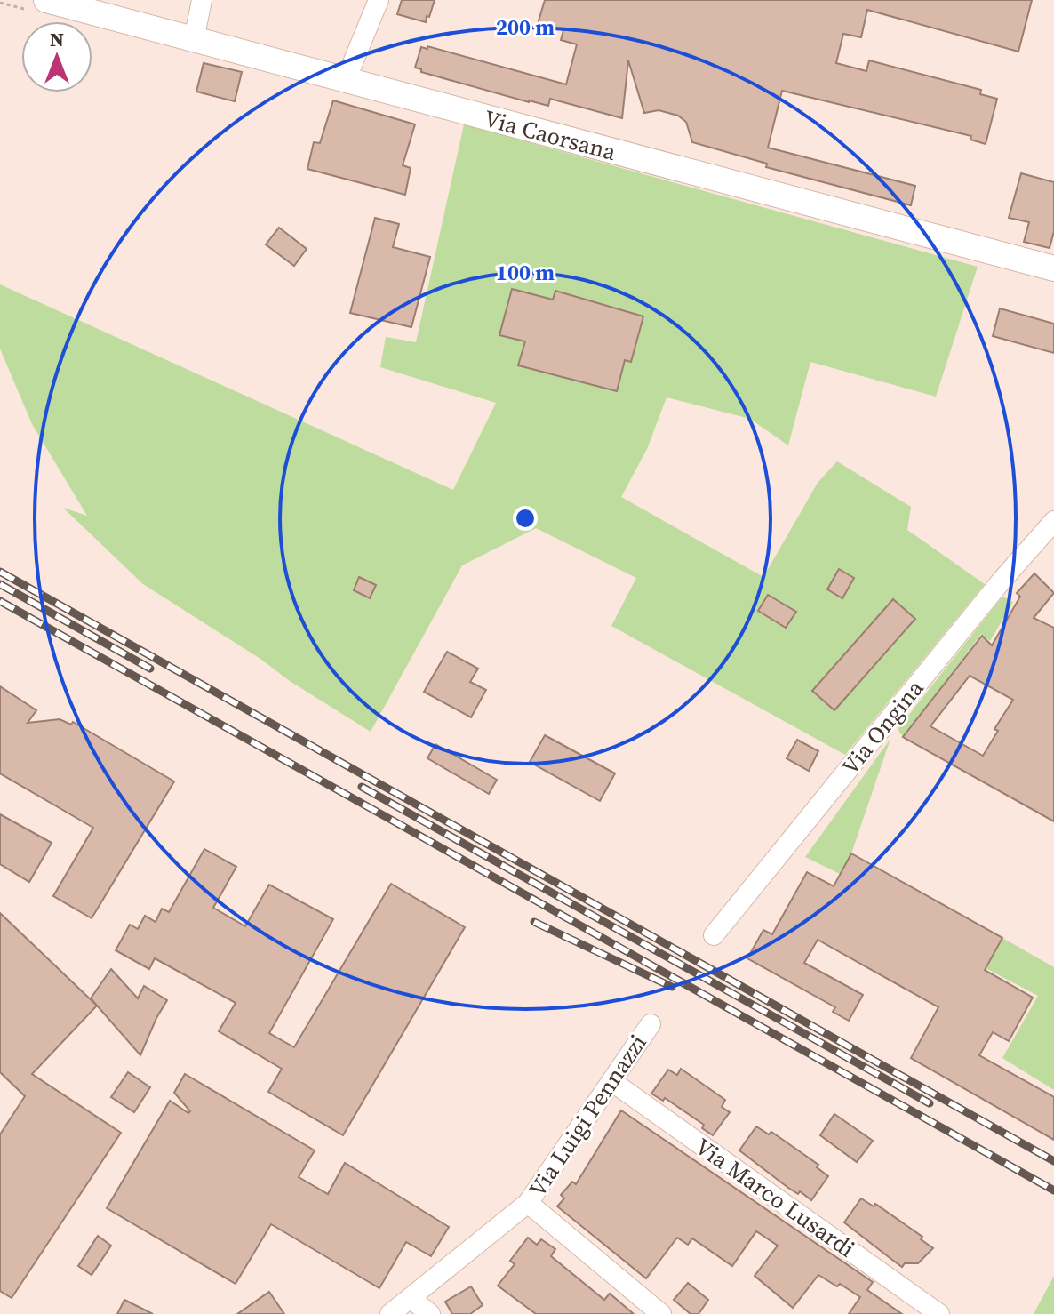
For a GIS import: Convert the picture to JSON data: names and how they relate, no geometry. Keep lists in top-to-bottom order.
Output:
{
  "streets": {
    "main road": ["Via Caorsana"],
    "street": ["Via Ongina", "Via Luigi Pennazzi", "Via Marco Lusardi"]
  },
  "crossings": [
    ["Via Luigi Pennazzi", "Via Marco Lusardi"]
  ],
  "north": "top",
  "rings": ["200 m", "100 m"]
}
